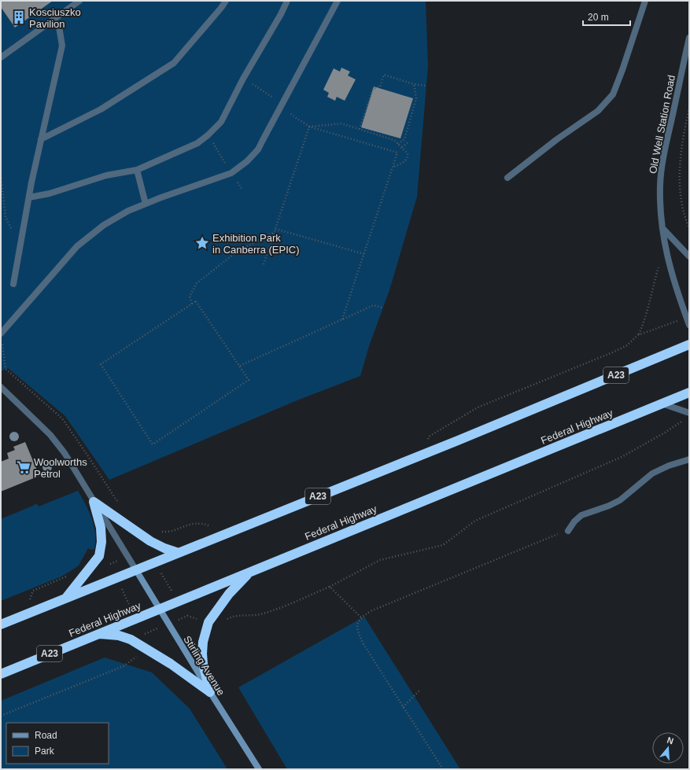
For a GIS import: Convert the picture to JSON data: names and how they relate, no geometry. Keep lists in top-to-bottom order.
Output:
{
  "streets": {
    "highway": ["A23", "Federal Highway"],
    "street": ["Old Well Station Road", "Stirling Avenue"]
  },
  "crossings": [
    ["A23", "Stirling Avenue"],
    ["Federal Highway", "Stirling Avenue"]
  ],
  "places": {
    "building": ["Kosciuszko Pavilion"],
    "place": ["Exhibition Park in Canberra (EPIC)"],
    "supermarket": ["Woolworths Petrol"]
  },
  "legend": ["Road", "Park"],
  "scale_bar": "20 m",
  "north": "top"
}
